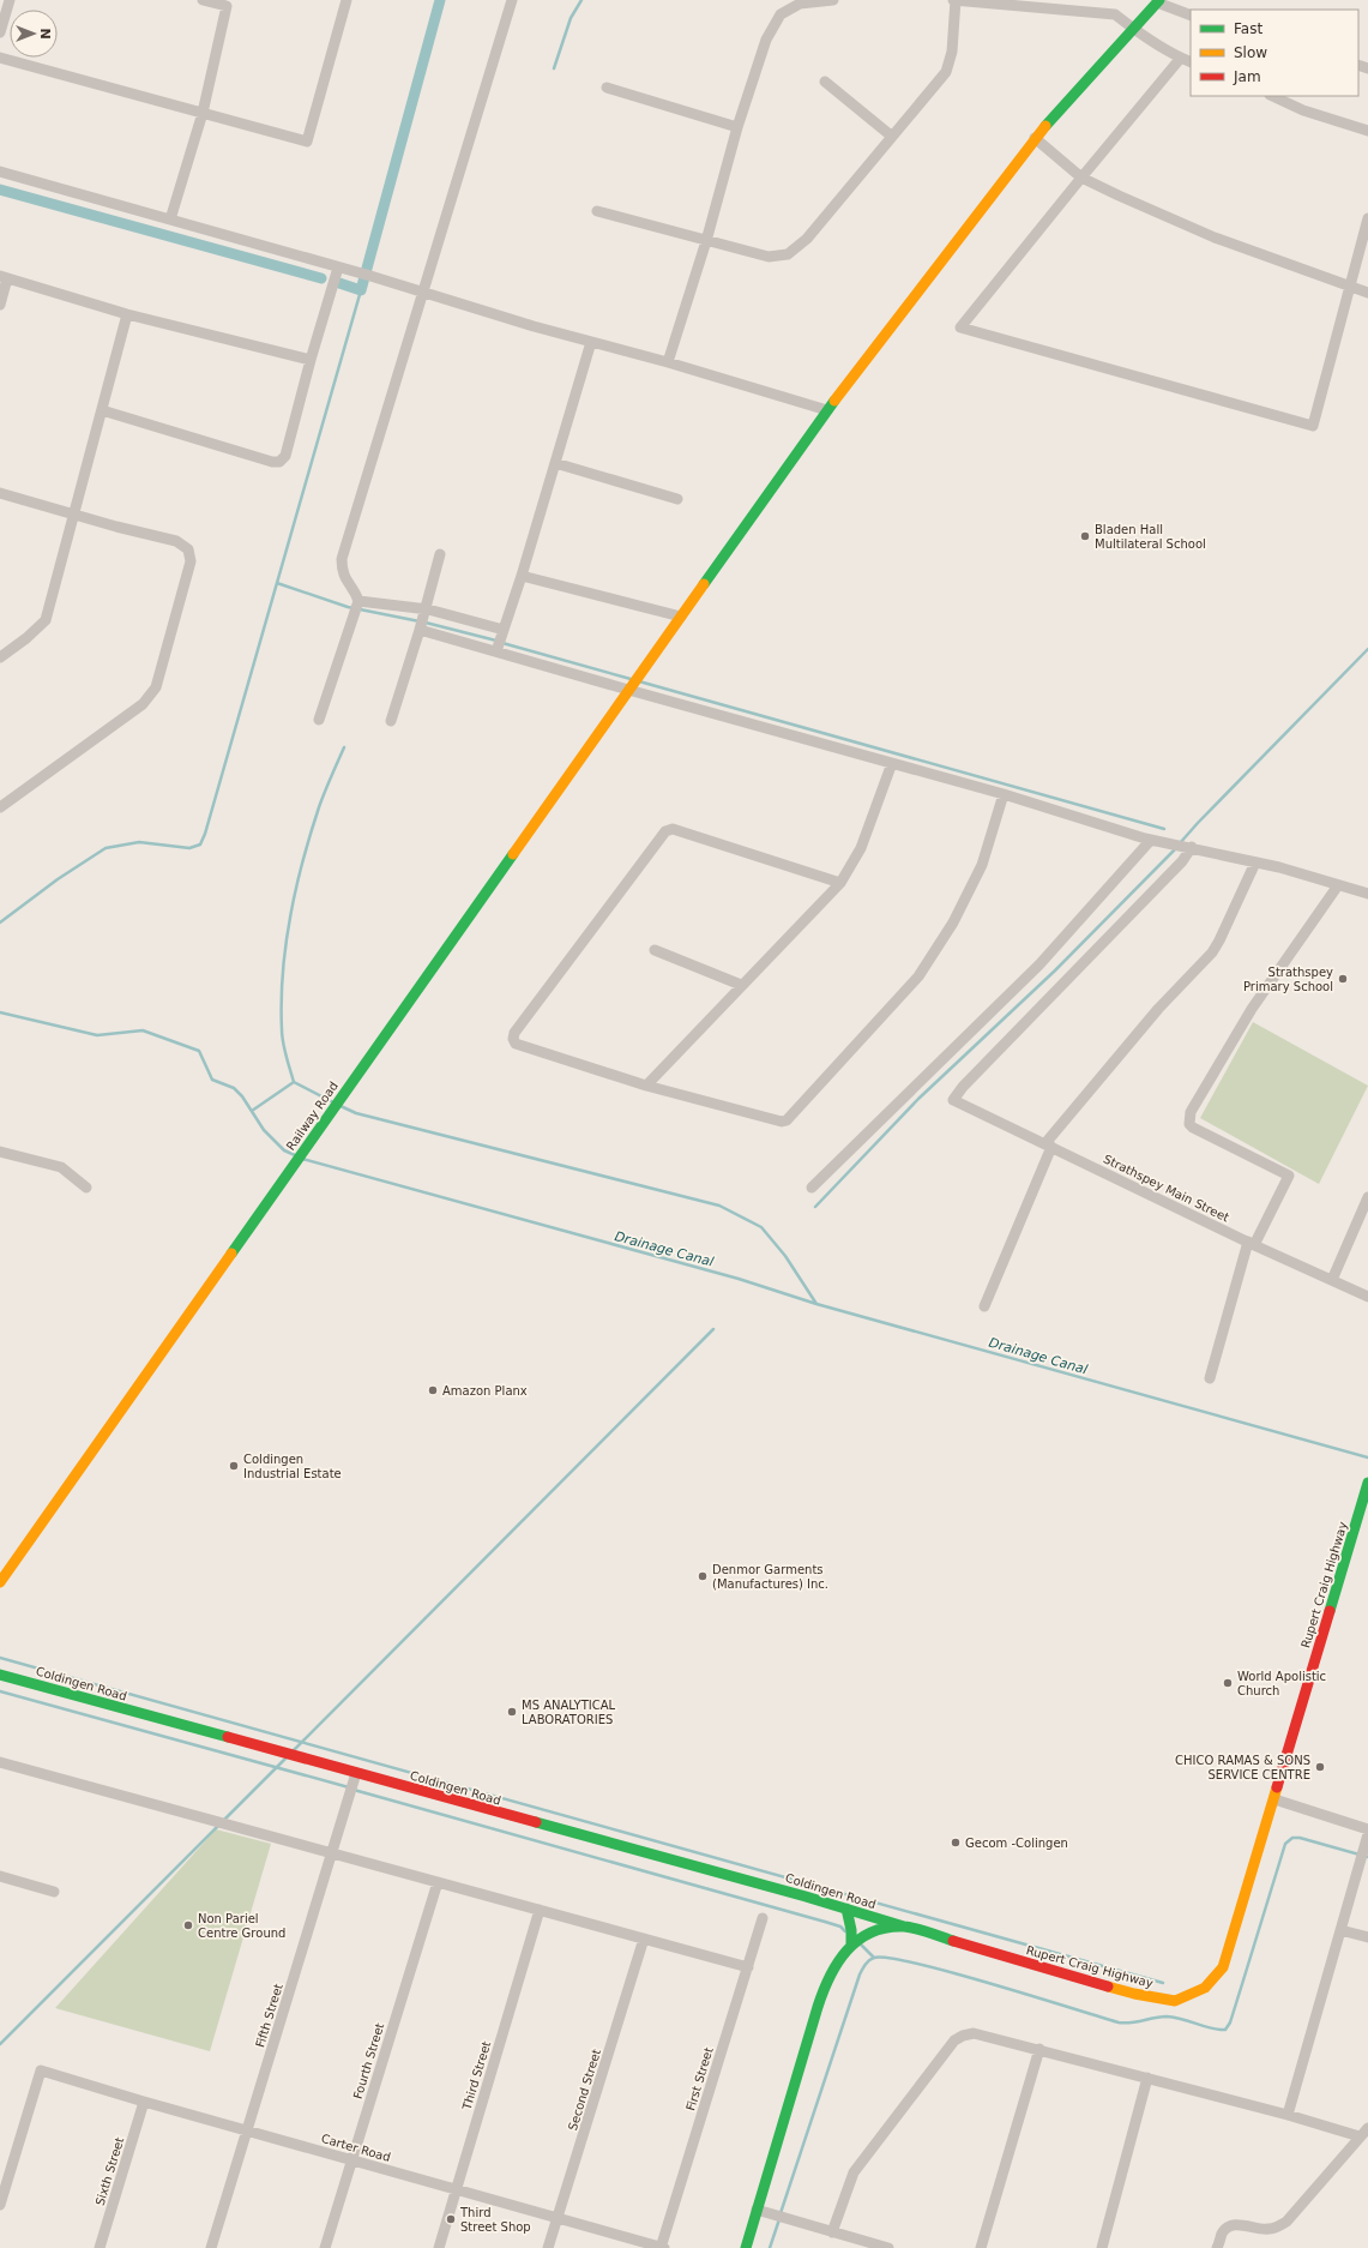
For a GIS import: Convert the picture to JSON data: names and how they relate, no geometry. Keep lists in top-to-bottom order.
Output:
{
  "streets": {
    "main road": ["Railway Road", "Rupert Craig Highway", "Coldingen Road"],
    "street": [
      "Strathspey Main Street",
      "Fifth Street",
      "Fourth Street",
      "Third Street",
      "First Street",
      "Second Street",
      "Carter Road",
      "Sixth Street"
    ]
  },
  "crossings": [
    ["Rupert Craig Highway", "Coldingen Road"],
    ["Coldingen Road", "Fifth Street"],
    ["Fifth Street", "Carter Road"],
    ["Fourth Street", "Carter Road"],
    ["Third Street", "Carter Road"],
    ["First Street", "Carter Road"],
    ["Second Street", "Carter Road"],
    ["Carter Road", "Sixth Street"]
  ],
  "water": ["Drainage Canal"],
  "places": [
    "Bladen Hall Multilateral School",
    "Strathspey Primary School",
    "Amazon Planx",
    "Coldingen Industrial Estate",
    "Denmor Garments (Manufactures) Inc.",
    "World Apolistic Church",
    "MS ANALYTICAL LABORATORIES",
    "CHICO RAMAS & SONS SERVICE CENTRE",
    "Gecom -Colingen",
    "Non Pariel Centre Ground",
    "Third Street Shop"
  ],
  "legend": ["Fast", "Slow", "Jam"],
  "north": "right"
}
